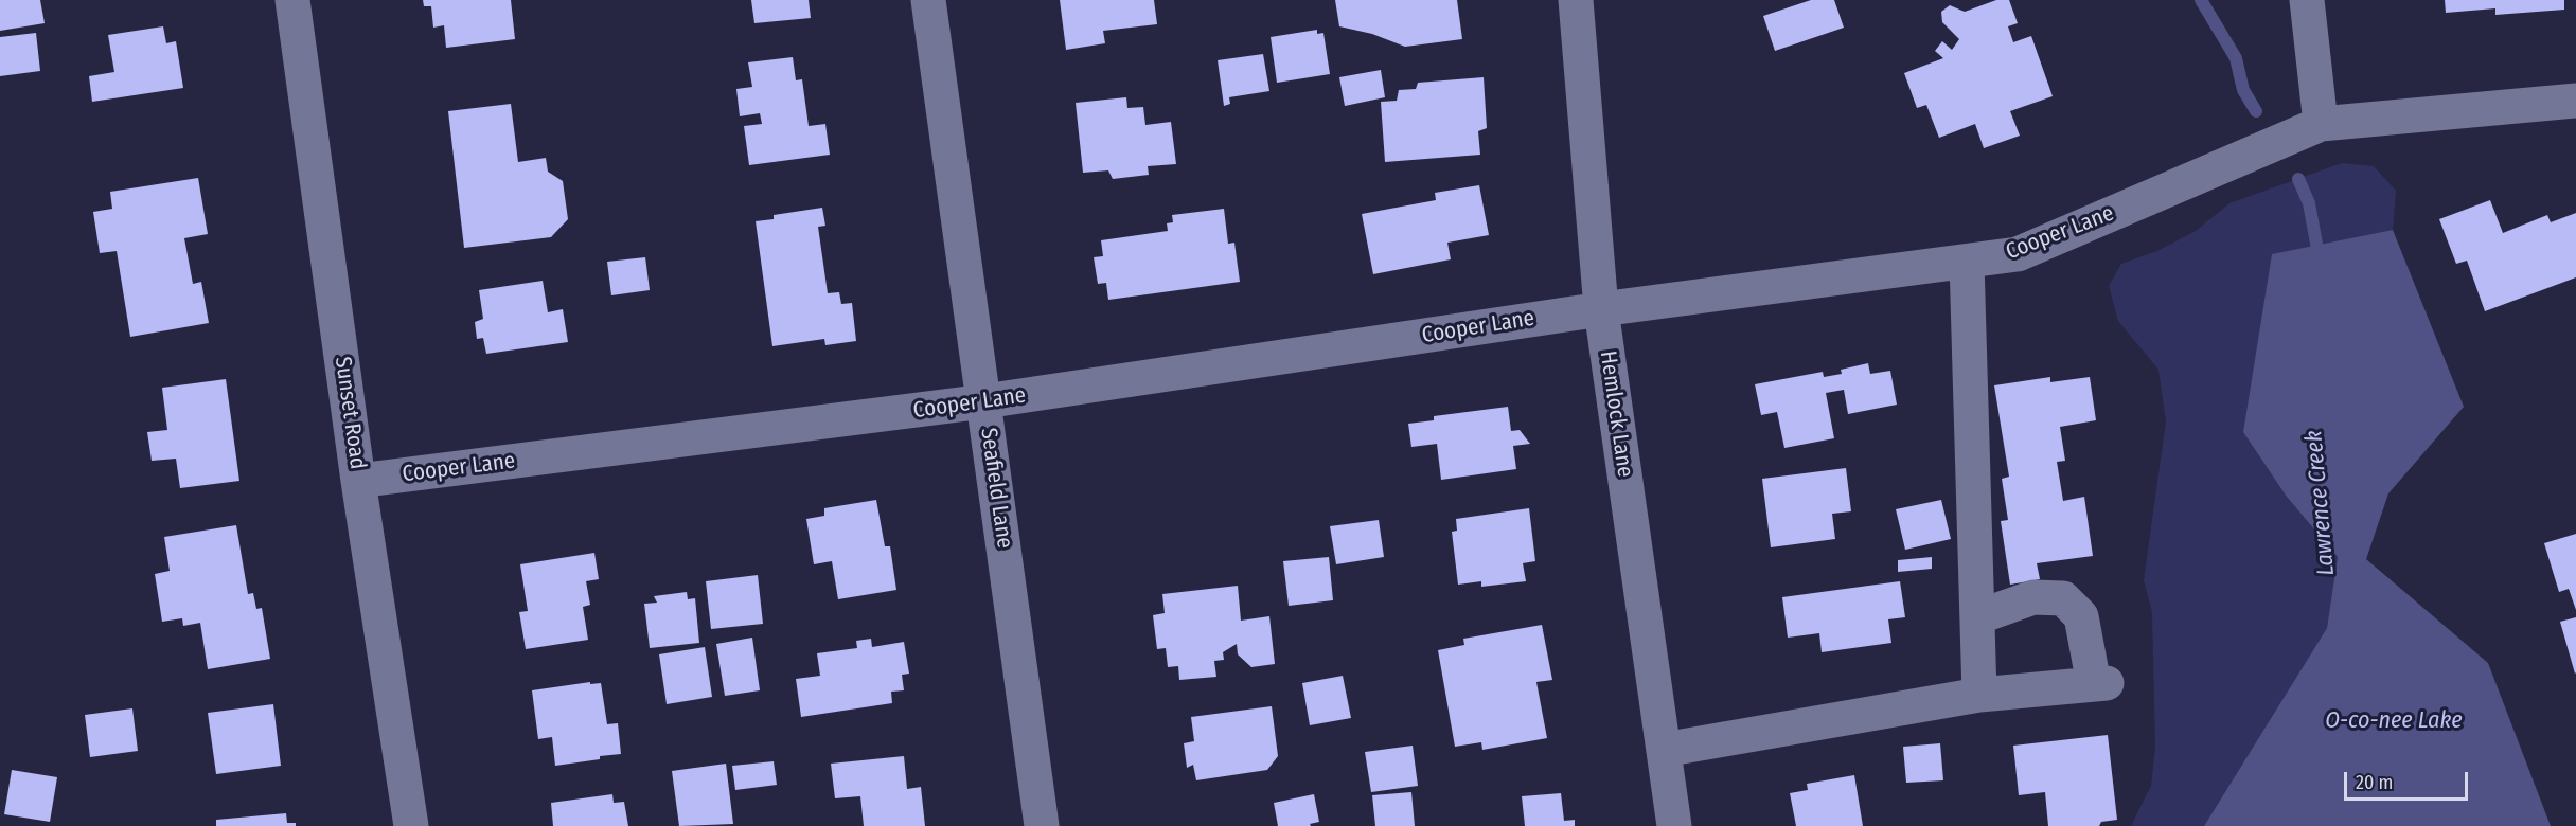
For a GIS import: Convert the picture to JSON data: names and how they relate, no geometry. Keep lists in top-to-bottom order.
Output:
{
  "streets": {
    "street": [
      "Cooper Lane",
      "Sunset Road",
      "Hemlock Lane",
      "Seafield Lane"
    ]
  },
  "crossings": [
    ["Cooper Lane", "Sunset Road"],
    ["Cooper Lane", "Hemlock Lane"],
    ["Cooper Lane", "Seafield Lane"]
  ],
  "water": ["Lawrence Creek", "O-co-nee Lake"],
  "scale_bar": "20 m"
}
